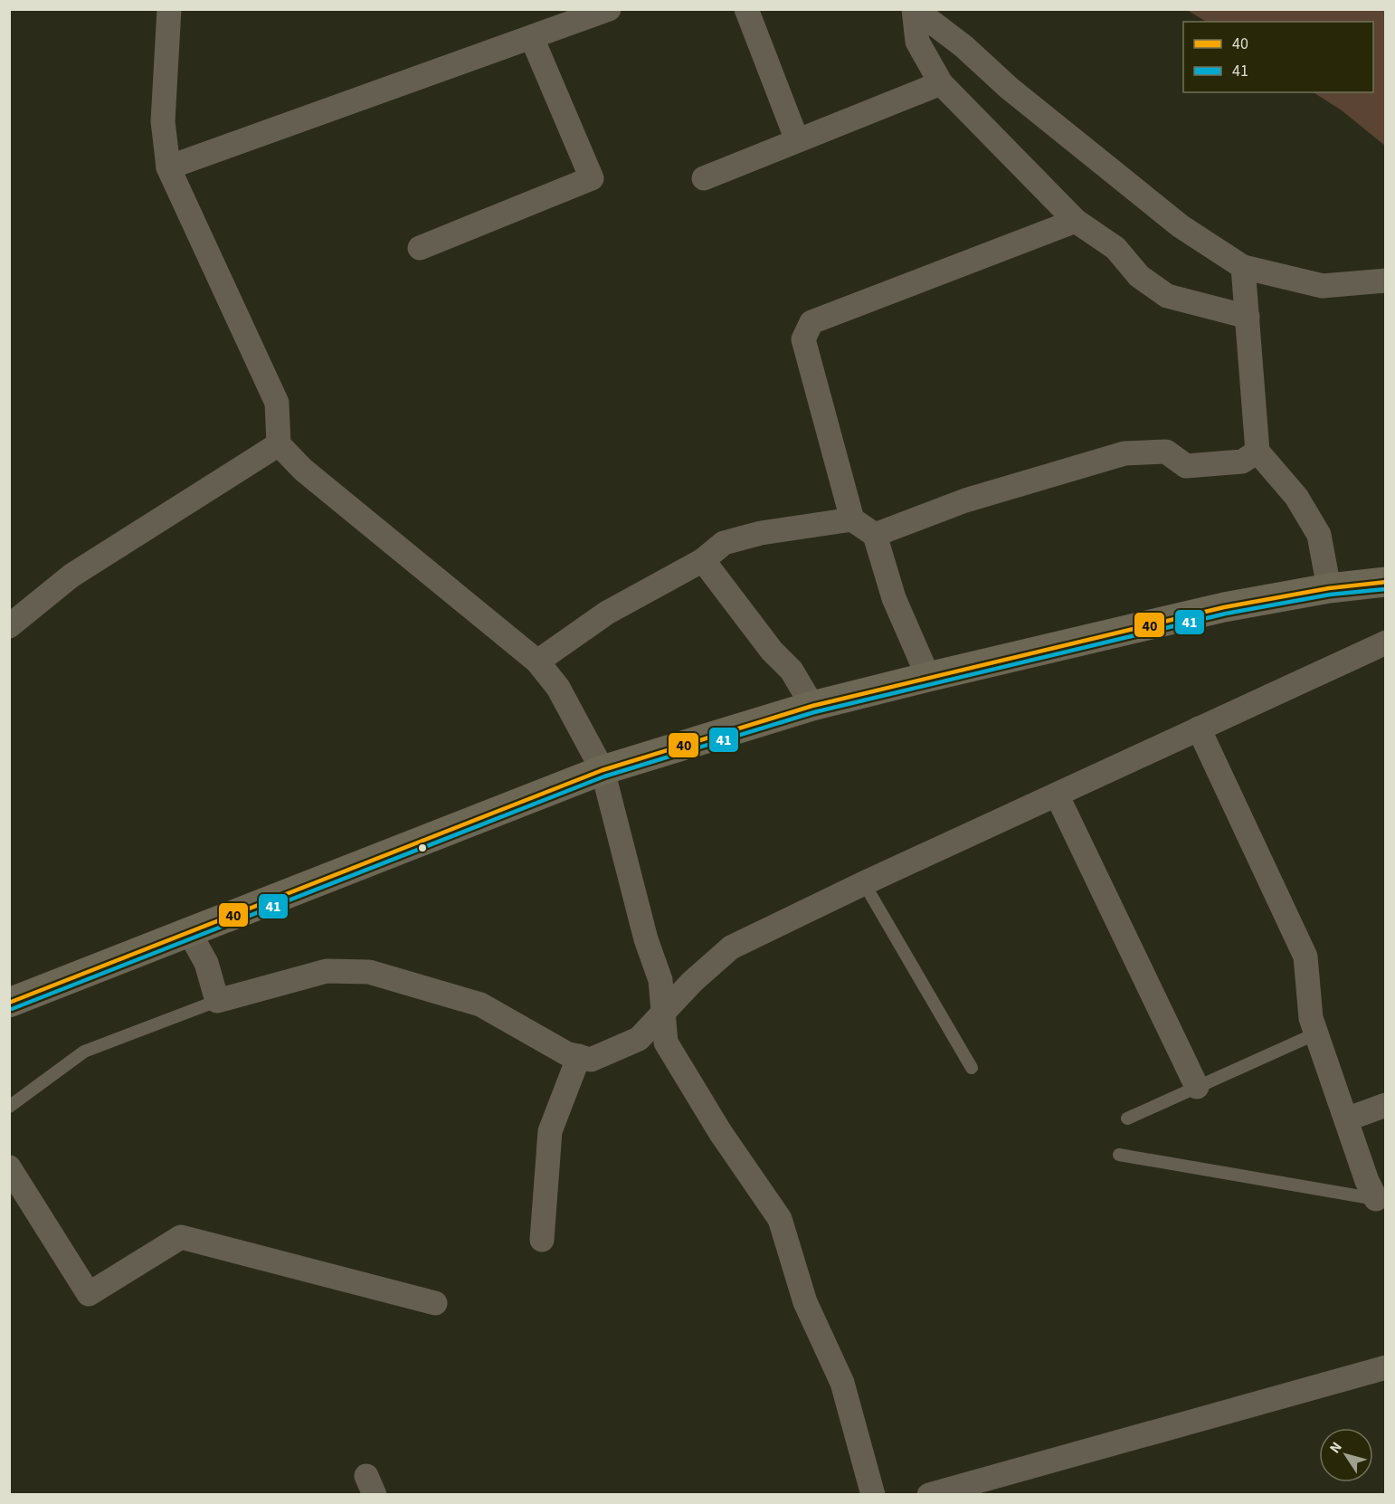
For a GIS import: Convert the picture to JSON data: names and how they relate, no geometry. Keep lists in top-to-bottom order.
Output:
{
  "lines": ["transit line 40", "transit line 41"],
  "legend": ["40", "41"],
  "north": "top left"
}
